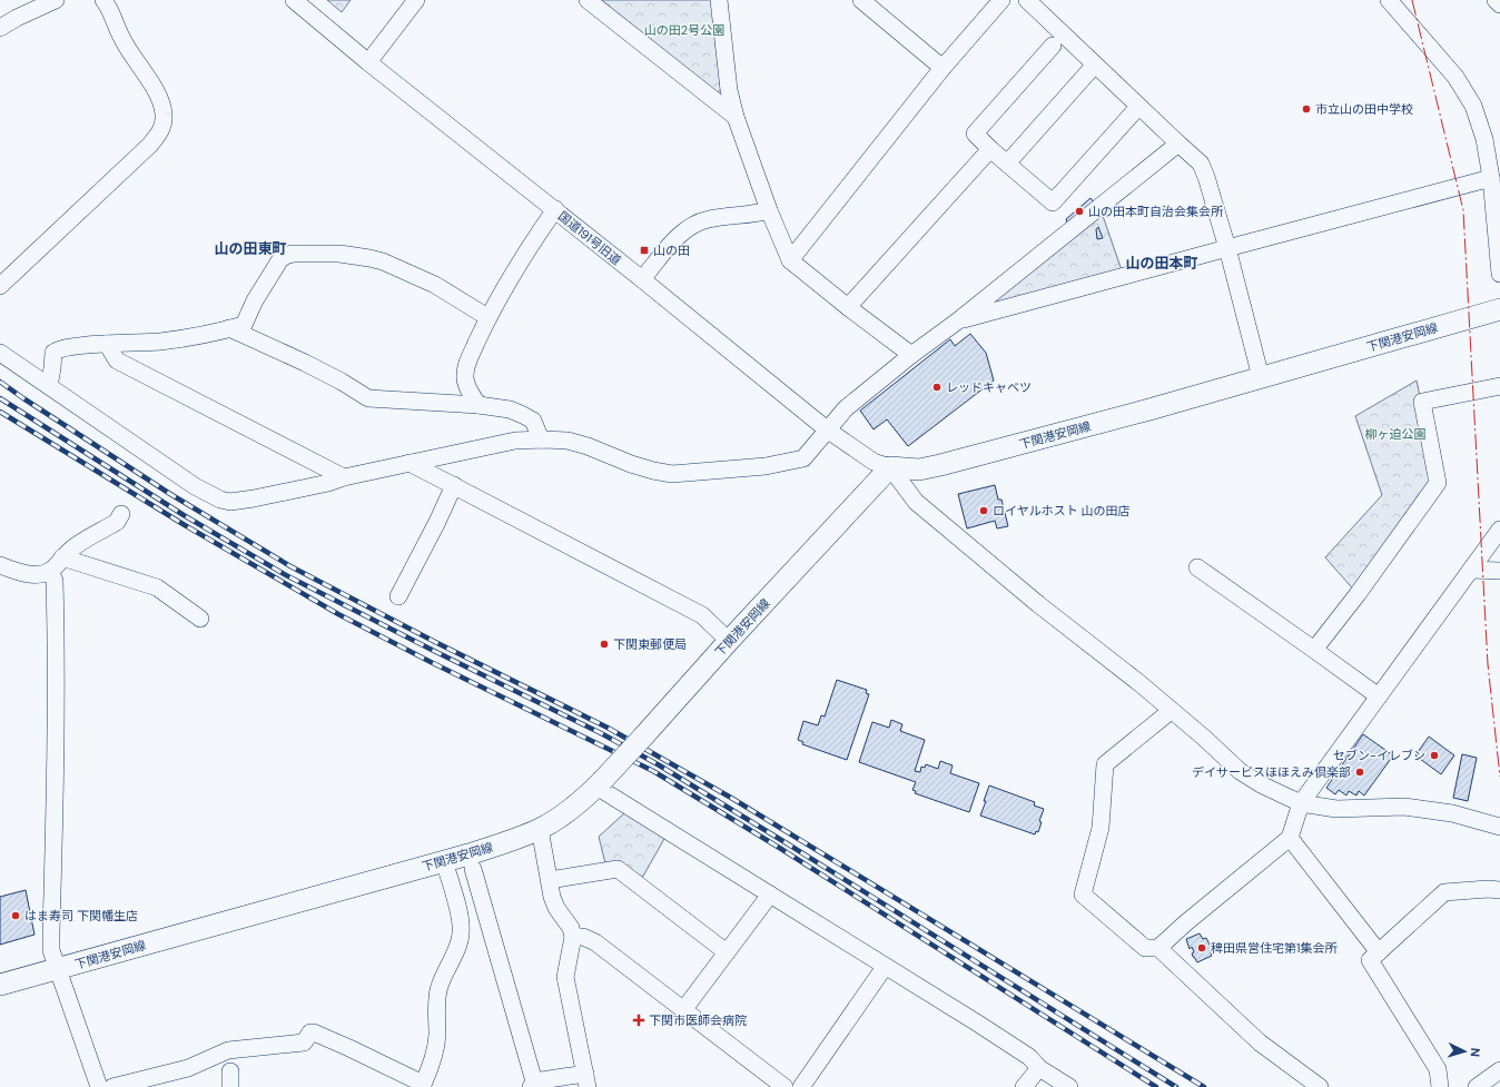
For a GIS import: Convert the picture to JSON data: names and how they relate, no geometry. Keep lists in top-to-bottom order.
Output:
{
  "streets": {
    "main road": ["下関港安岡線"],
    "street": ["国道191号旧道"]
  },
  "crossings": [
    ["国道191号旧道", "下関港安岡線"]
  ],
  "districts": ["山の田東町", "山の田本町"],
  "parks": ["山の田2号公園", "柳ヶ迫公園"],
  "places": {
    "other": [
      "市立山の田中学校",
      "山の田本町自治会集会所",
      "レッドキャベツ",
      "ロイヤルホスト 山の田店",
      "下関東郵便局",
      "セブン-イレブン",
      "デイサービスほほえみ倶楽部",
      "はま寿司 下関幡生店",
      "稗田県営住宅第1集会所"
    ],
    "transit": ["山の田"],
    "health": ["下関市医師会病院"]
  },
  "north": "right"
}
